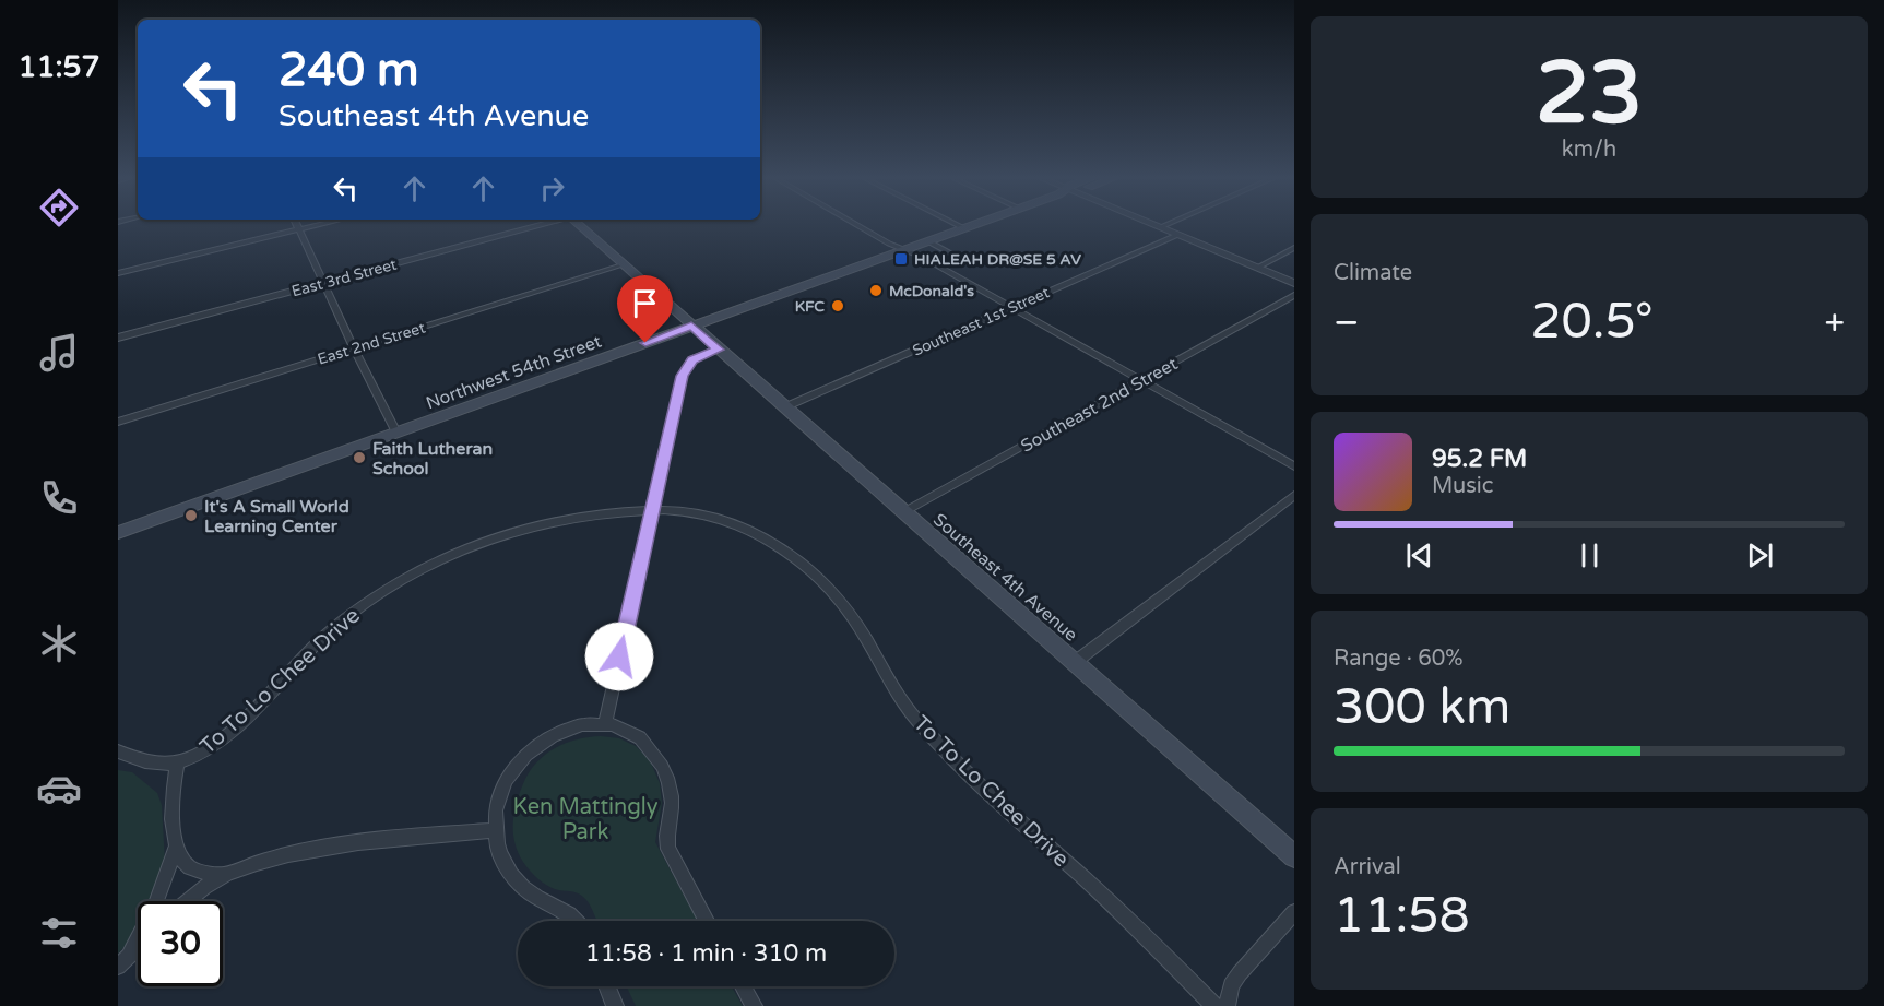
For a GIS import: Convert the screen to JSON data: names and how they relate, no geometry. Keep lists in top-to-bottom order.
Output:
{
  "streets": {
    "main road": ["Northwest 54th Street", "Southeast 4th Avenue"],
    "street": [
      "East 3rd Street",
      "Southeast 1st Street",
      "East 2nd Street",
      "Southeast 2nd Street",
      "To To Lo Chee Drive"
    ]
  },
  "crossings": [
    ["Southeast 1st Street", "Southeast 4th Avenue"],
    ["East 2nd Street", "Southeast 4th Avenue"],
    ["Northwest 54th Street", "Southeast 4th Avenue"],
    ["Southeast 2nd Street", "Southeast 4th Avenue"]
  ],
  "parks": ["Ken Mattingly Park"],
  "places": {
    "transit": ["HIALEAH DR@SE 5 AV"],
    "other": [
      "McDonald's",
      "KFC",
      "Faith Lutheran School",
      "It's A Small World Learning Center"
    ]
  },
  "page": {
    "tabs": "11:57",
    "tile": [
      ["23", "km/h"],
      "Climate",
      ["Range · 60%", "300 km"],
      ["Arrival", "11:58"]
    ],
    "turn": ["240 m", "Southeast 4th Avenue"],
    "heat": ["−", "20.5°", "+"],
    "song": ["95.2 FM", "Music"],
    "limit": "30",
    "trip": "11:58 · 1 min · 310 m"
  }
}
